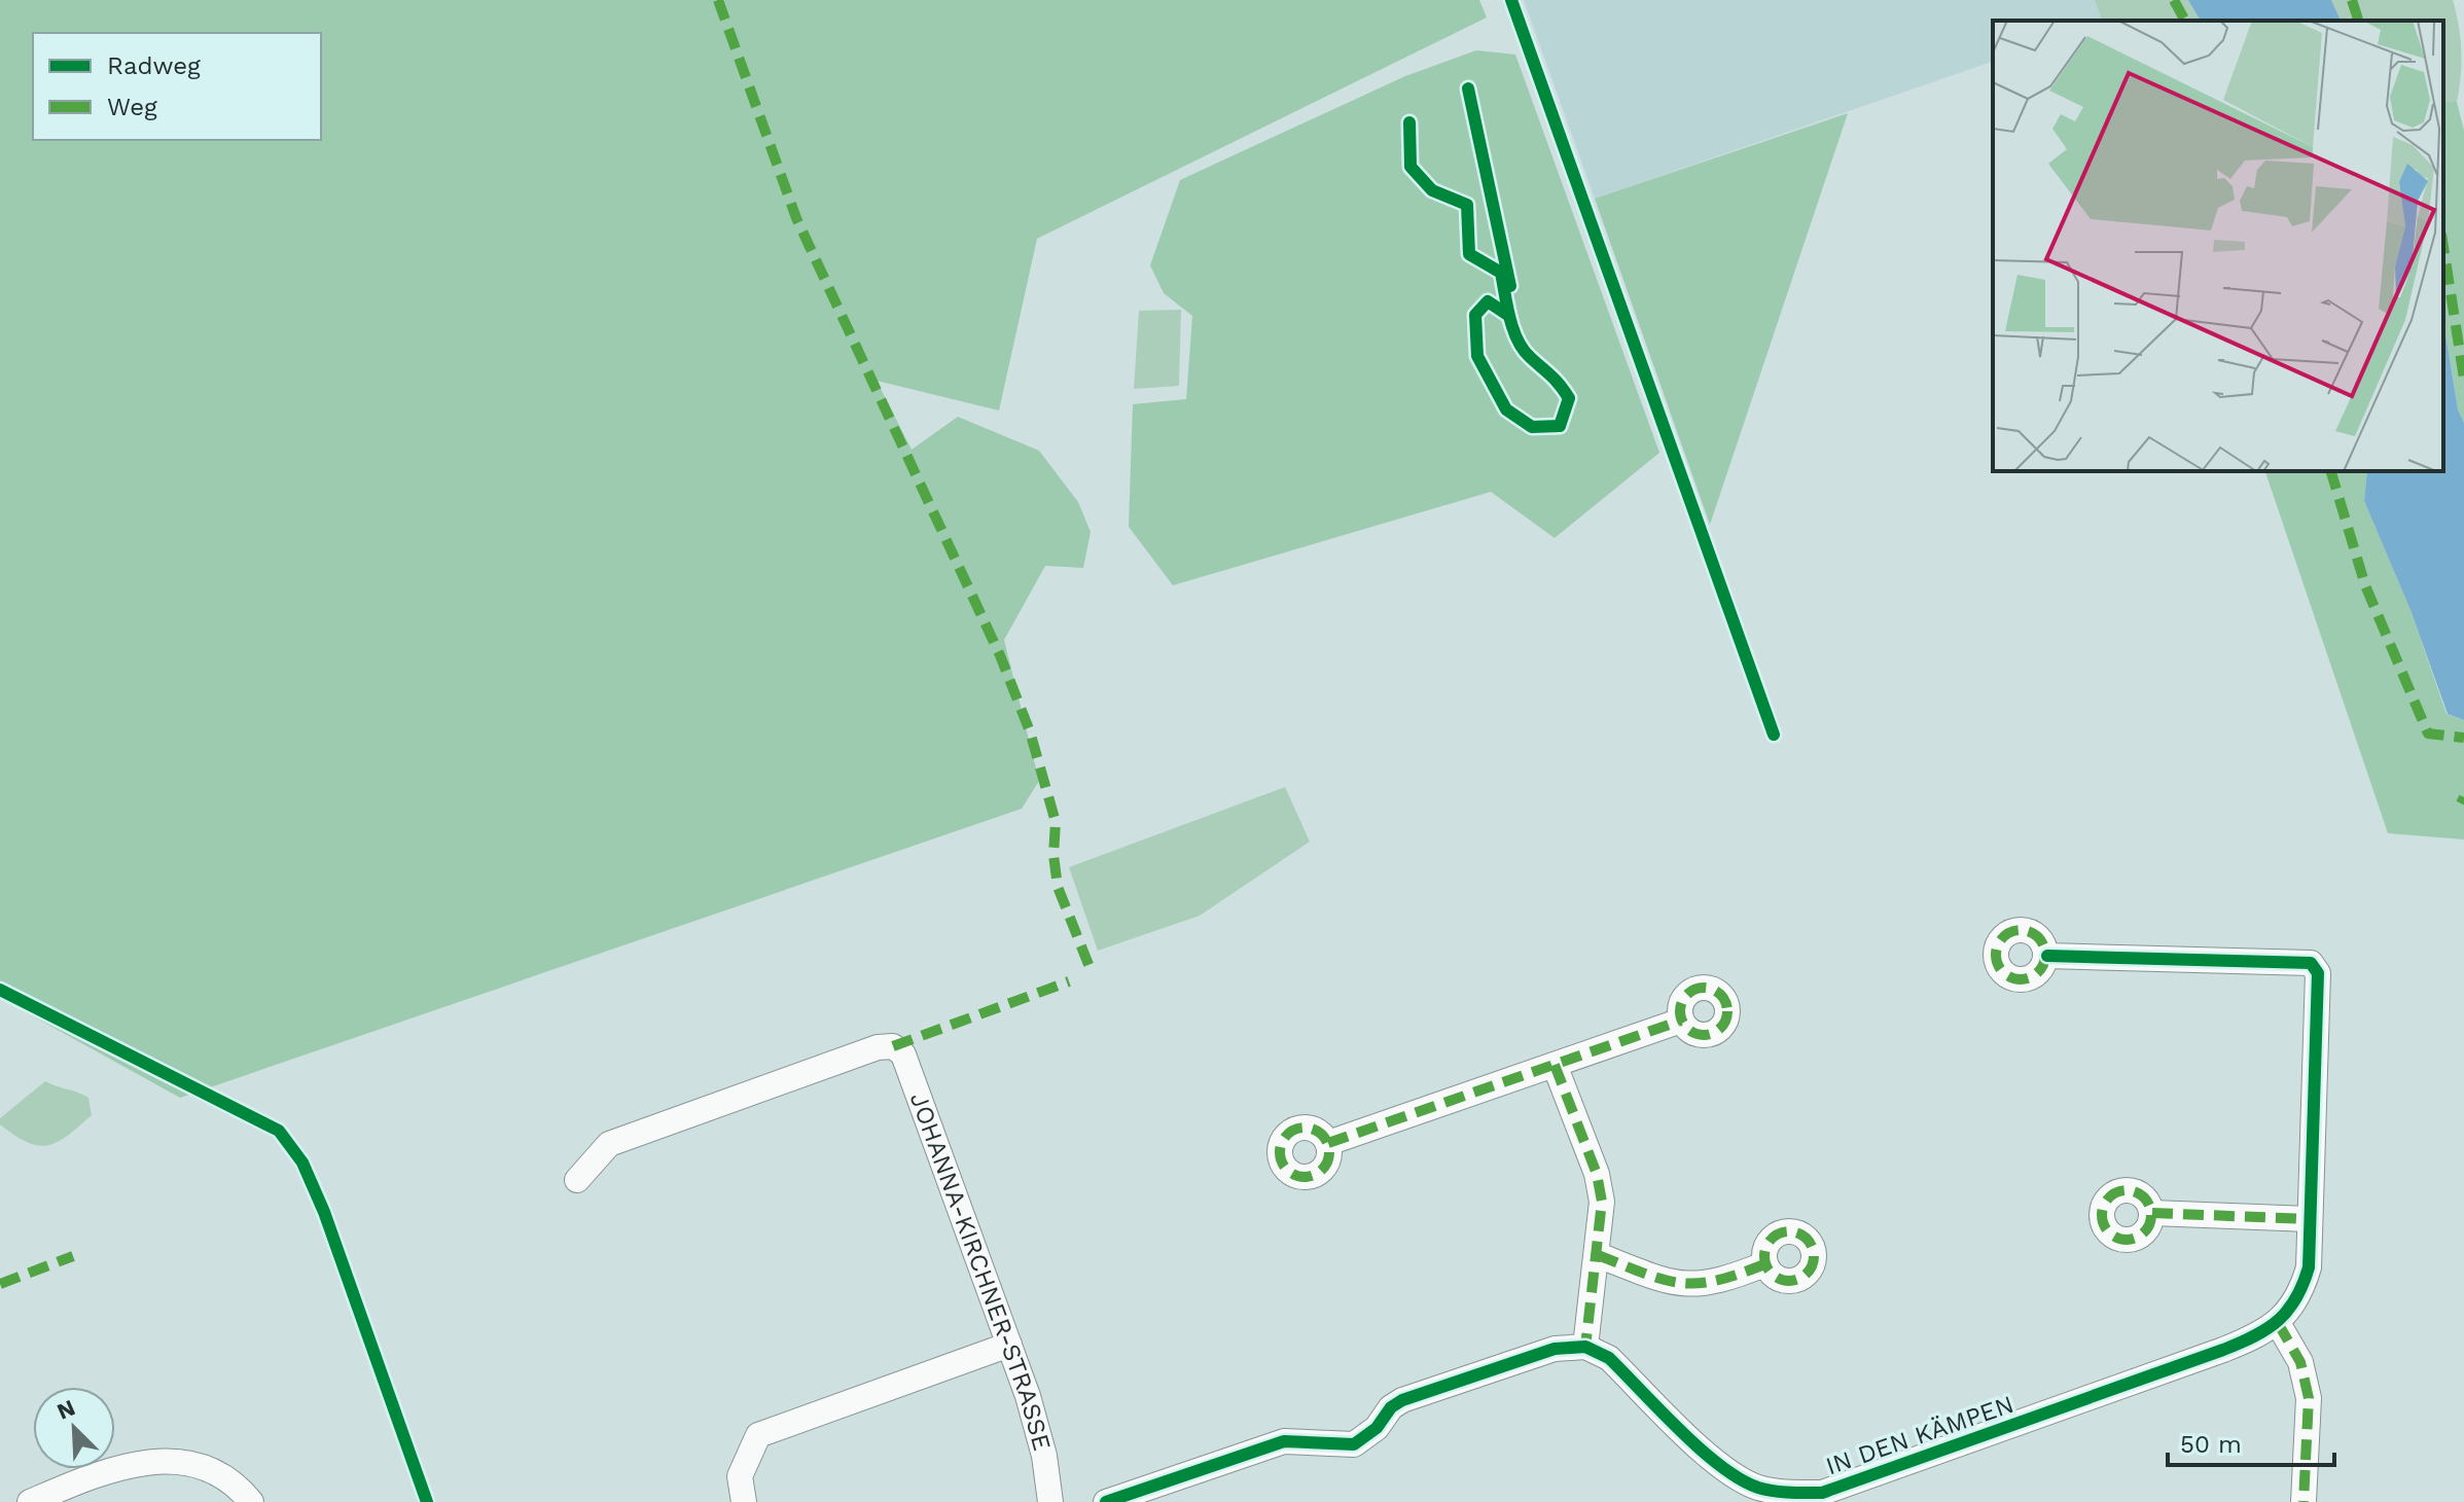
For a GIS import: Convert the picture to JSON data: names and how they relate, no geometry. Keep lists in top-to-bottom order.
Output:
{
  "streets": {
    "street": ["JOHANNA-KIRCHNER-STRASSE", "IN DEN KÄMPEN"]
  },
  "legend": ["Radweg", "Weg"],
  "scale_bar": "50 m",
  "north": "top left"
}
